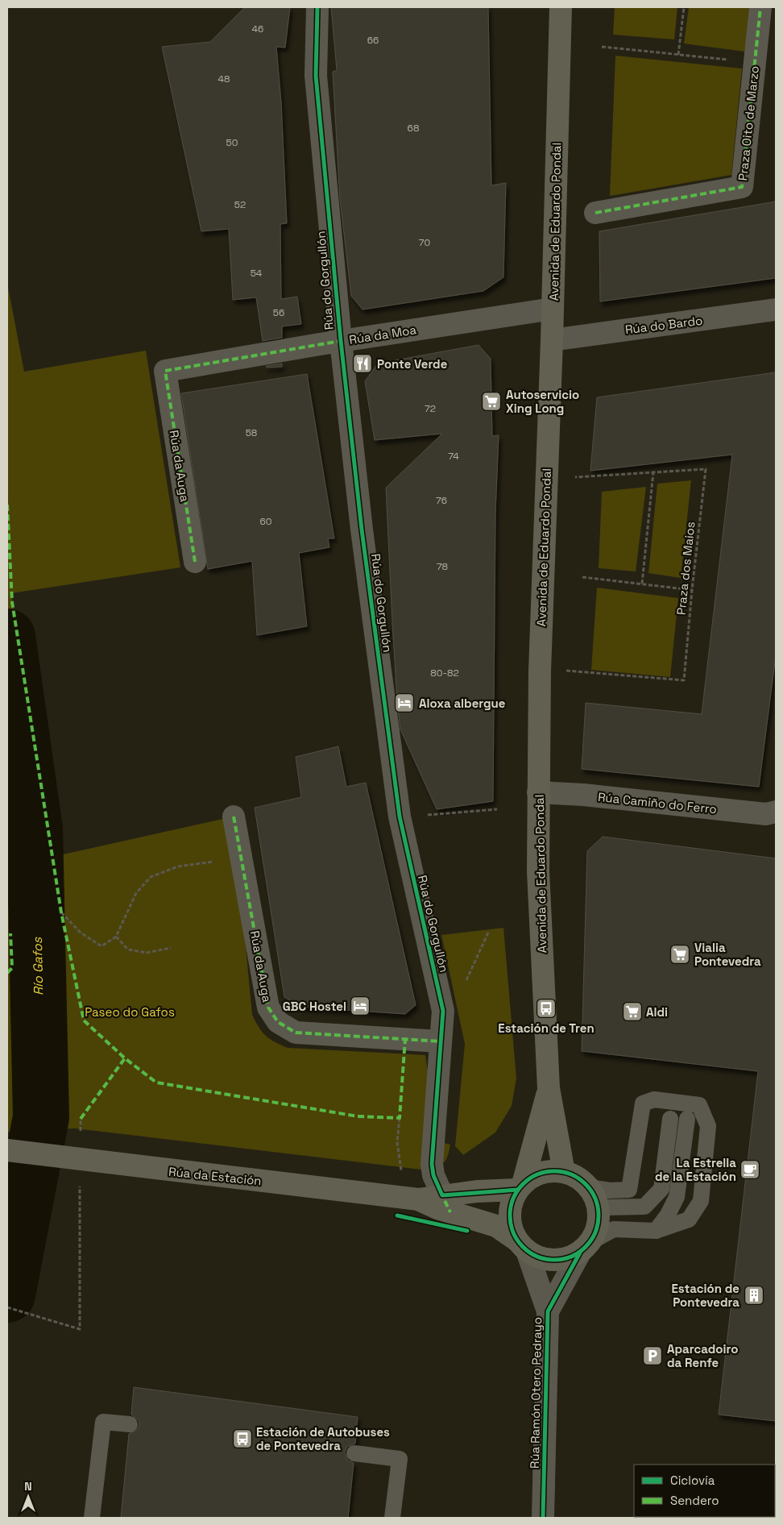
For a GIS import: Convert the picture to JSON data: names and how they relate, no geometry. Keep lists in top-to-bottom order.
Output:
{
  "streets": {
    "main road": ["Avenida de Eduardo Pondal", "Rúa da Estación"],
    "street": [
      "Praza Oito de Marzo",
      "Rúa do Gorgullón",
      "Rúa do Bardo",
      "Rúa da Moa",
      "Rúa da Auga",
      "Rúa Camiño do Ferro",
      "Rúa Ramón Otero Pedrayo"
    ],
    "path": ["Praza dos Maios"]
  },
  "crossings": [
    ["Avenida de Eduardo Pondal", "Rúa do Bardo"],
    ["Avenida de Eduardo Pondal", "Rúa da Moa"],
    ["Avenida de Eduardo Pondal", "Rúa Camiño do Ferro"],
    ["Avenida de Eduardo Pondal", "Rúa da Estación"],
    ["Avenida de Eduardo Pondal", "Rúa Ramón Otero Pedrayo"],
    ["Rúa do Gorgullón", "Rúa da Moa"],
    ["Rúa do Gorgullón", "Rúa da Auga"],
    ["Rúa do Gorgullón", "Rúa da Estación"],
    ["Rúa da Moa", "Rúa da Auga"],
    ["Rúa da Estación", "Rúa Ramón Otero Pedrayo"]
  ],
  "water": ["Río Gafos"],
  "parks": ["Paseo do Gafos"],
  "places": {
    "restaurant": ["Ponte Verde"],
    "supermarket": ["Autoservicio Xing Long", "Vialia Pontevedra", "Aldi"],
    "hotel": ["Aloxa albergue", "GBC Hostel"],
    "bus stop": ["Estación de Tren", "Estación de Autobuses de Pontevedra"],
    "cafe": ["La Estrella de la Estación"],
    "building": ["Estación de Pontevedra"],
    "parking": ["Aparcadoiro da Renfe"]
  },
  "house_numbers": [
    "46",
    "66",
    "48",
    "68",
    "50",
    "52",
    "70",
    "54",
    "56",
    "72",
    "58",
    "74",
    "76",
    "60",
    "78",
    "80-82"
  ],
  "legend": ["Ciclovía", "Sendero"],
  "north": "top"
}
